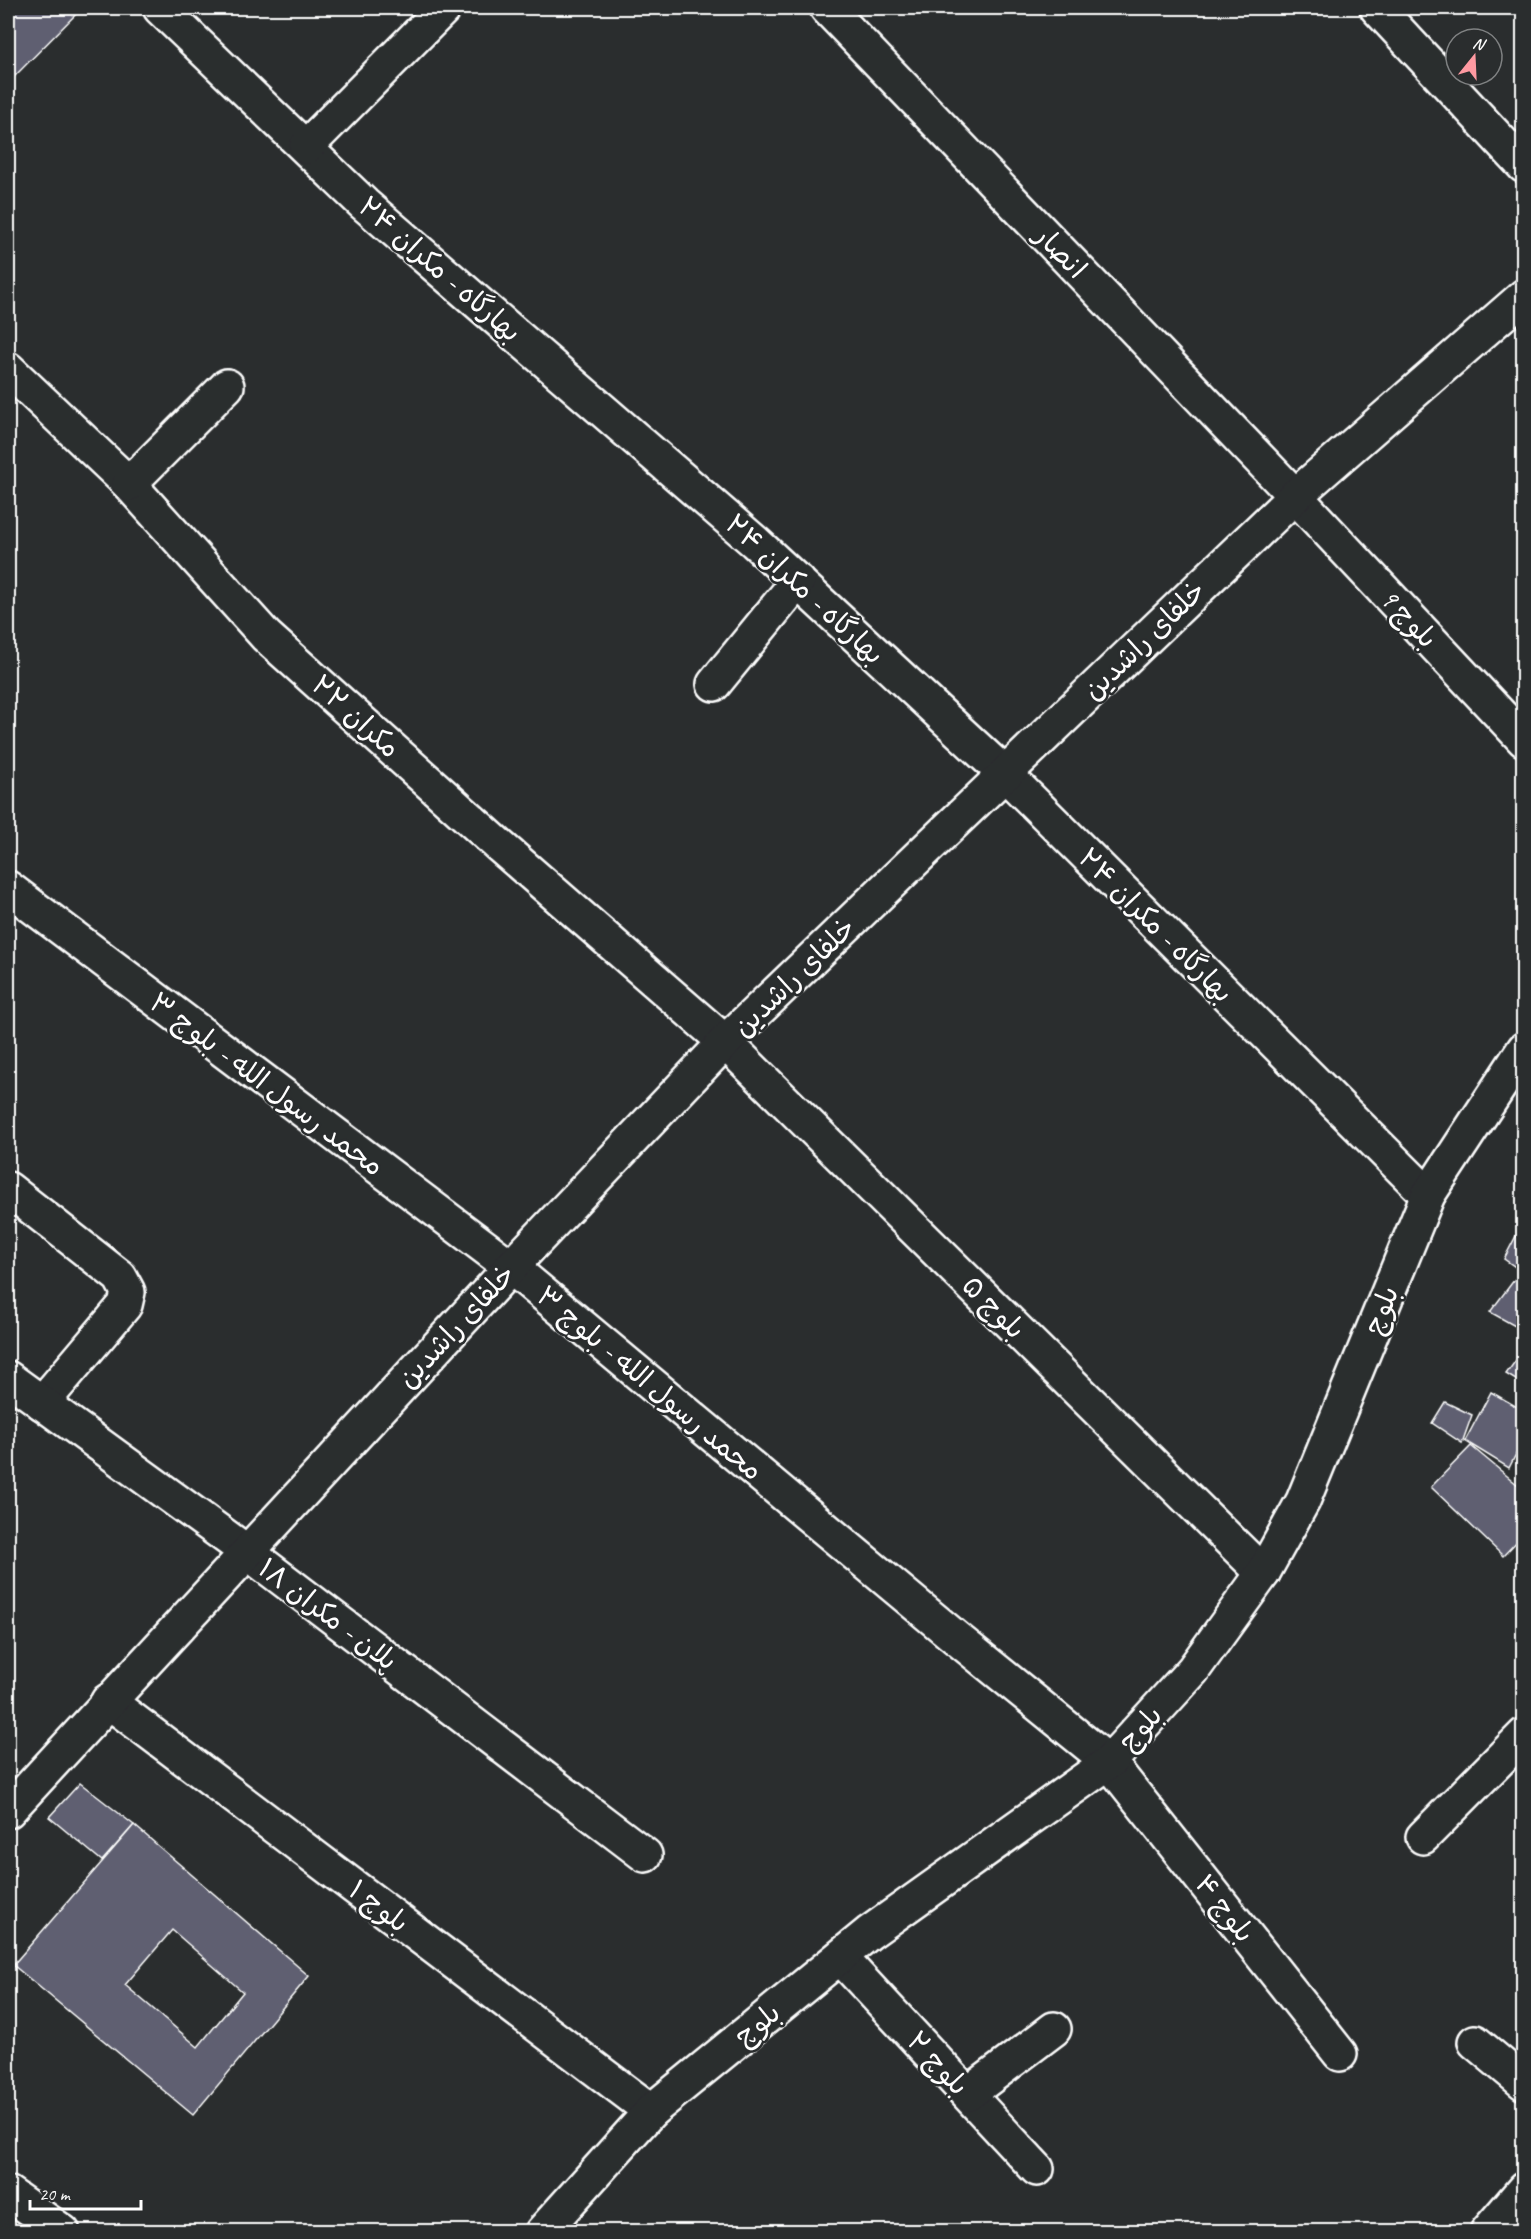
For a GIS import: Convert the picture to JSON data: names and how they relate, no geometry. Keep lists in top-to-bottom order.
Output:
{
  "streets": {
    "street": [
      "انصار",
      "بهارگاه - مکران ۲۴",
      "بلوچ 9",
      "خلفای راشدین",
      "مکران ۲۲",
      "محمد رسول الله - بلوچ ۳",
      "بلوچ ۵",
      "بلوچ",
      "پلان - مکران ۱۸",
      "بلوچ ۱",
      "بلوچ ۴",
      "بلوچ ۲"
    ]
  },
  "crossings": [
    ["انصار", "بلوچ 9"],
    ["انصار", "خلفای راشدین"],
    ["بهارگاه - مکران ۲۴", "خلفای راشدین"],
    ["بهارگاه - مکران ۲۴", "بلوچ"],
    ["بلوچ 9", "خلفای راشدین"],
    ["خلفای راشدین", "مکران ۲۲"],
    ["خلفای راشدین", "محمد رسول الله - بلوچ ۳"],
    ["خلفای راشدین", "بلوچ ۵"],
    ["خلفای راشدین", "پلان - مکران ۱۸"],
    ["خلفای راشدین", "بلوچ ۱"],
    ["مکران ۲۲", "بلوچ ۵"],
    ["محمد رسول الله - بلوچ ۳", "بلوچ"],
    ["محمد رسول الله - بلوچ ۳", "بلوچ ۴"],
    ["بلوچ ۵", "بلوچ"],
    ["بلوچ", "بلوچ ۱"],
    ["بلوچ", "بلوچ ۴"],
    ["بلوچ", "بلوچ ۲"]
  ],
  "scale_bar": "20 m",
  "north": "top"
}
